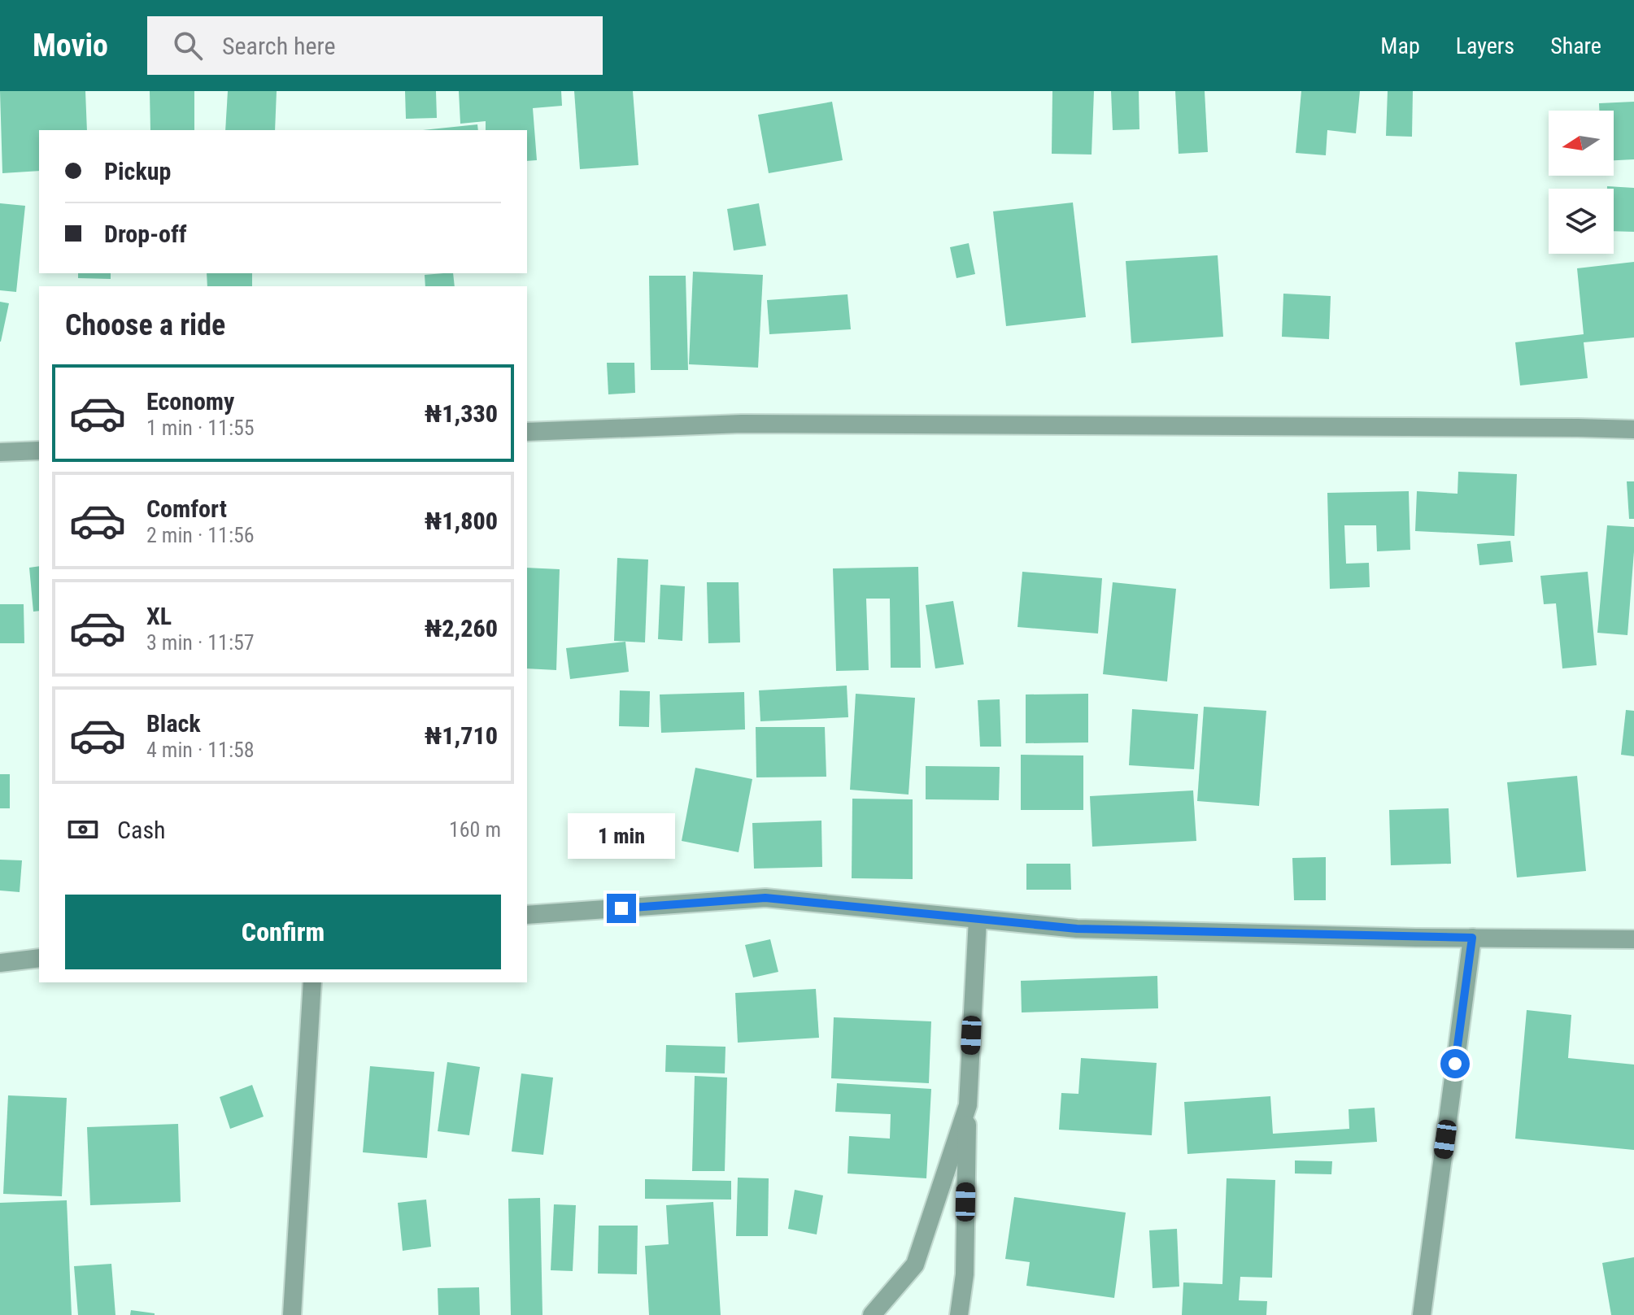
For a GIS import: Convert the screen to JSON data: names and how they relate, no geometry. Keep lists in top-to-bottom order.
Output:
{
  "north": "left",
  "page": {
    "header": "Movio",
    "search": "Search here",
    "nav": ["Map", "Layers", "Share"],
    "banner": ["Pickup", "Drop-off"],
    "heading": "Choose a ride",
    "list": [
      {
        "name": "Economy",
        "note": "1 min · 11:55",
        "value": "₦1,330"
      },
      {
        "name": "Comfort",
        "note": "2 min · 11:56",
        "value": "₦1,800"
      },
      {
        "name": "XL",
        "note": "3 min · 11:57",
        "value": "₦2,260"
      },
      {
        "name": "Black",
        "note": "4 min · 11:58",
        "value": "₦1,710"
      }
    ],
    "pay": ["Cash", "160 m"],
    "bubble": "1 min",
    "buttons": "Confirm"
  }
}
